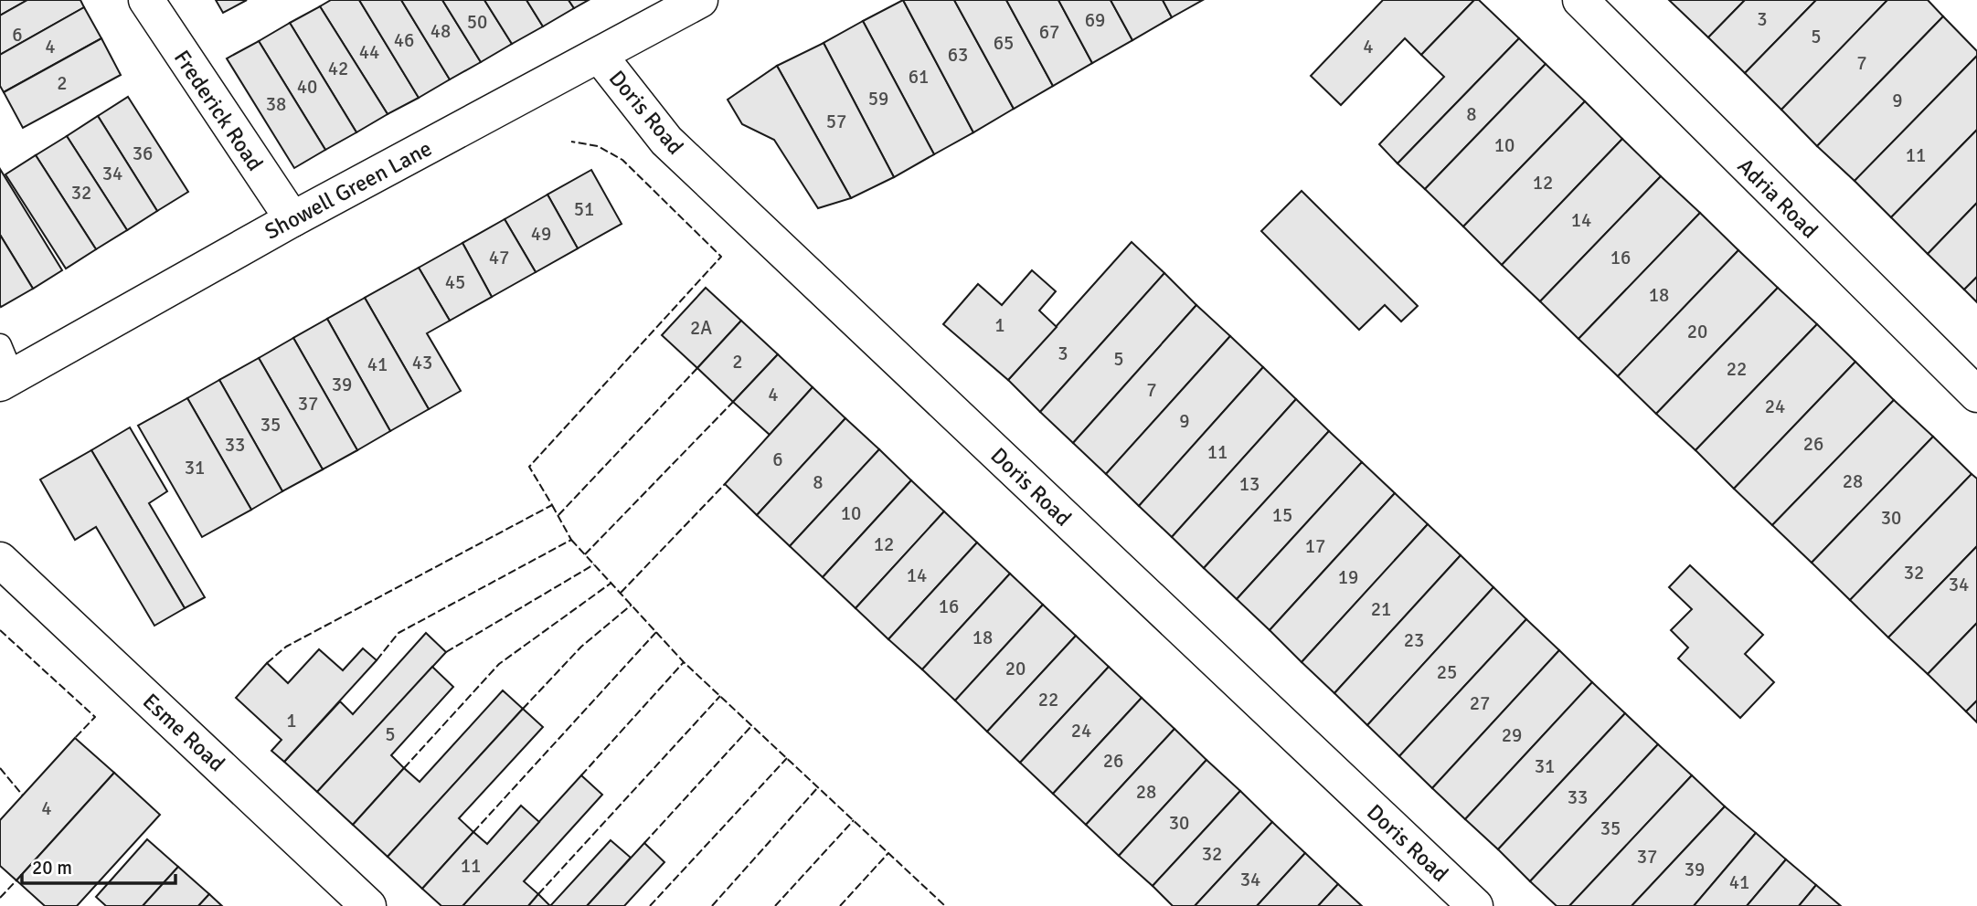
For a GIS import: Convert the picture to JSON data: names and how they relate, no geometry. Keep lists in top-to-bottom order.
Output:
{
  "streets": {
    "street": [
      "Frederick Road",
      "Doris Road",
      "Showell Green Lane",
      "Adria Road",
      "Esme Road"
    ]
  },
  "crossings": [
    ["Frederick Road", "Showell Green Lane"],
    ["Doris Road", "Showell Green Lane"]
  ],
  "house_numbers": [
    "3",
    "69",
    "50",
    "48",
    "67",
    "6",
    "5",
    "46",
    "65",
    "4",
    "4",
    "44",
    "63",
    "7",
    "42",
    "61",
    "2",
    "40",
    "59",
    "9",
    "38",
    "8",
    "57",
    "10",
    "36",
    "11",
    "34",
    "12",
    "32",
    "51",
    "14",
    "49",
    "47",
    "16",
    "45",
    "18",
    "1",
    "2A",
    "20",
    "3",
    "5",
    "2",
    "43",
    "41",
    "22",
    "39",
    "7",
    "4",
    "37",
    "24",
    "9",
    "35",
    "26",
    "33",
    "11",
    "6",
    "31",
    "28",
    "8",
    "13",
    "10",
    "15",
    "30",
    "12",
    "17",
    "32",
    "14",
    "19",
    "34",
    "16",
    "21",
    "18",
    "23",
    "20",
    "25",
    "22",
    "27",
    "1",
    "24",
    "5",
    "29",
    "26",
    "31",
    "28",
    "33",
    "4",
    "30",
    "35",
    "32",
    "37",
    "11",
    "39",
    "34",
    "41"
  ],
  "scale_bar": "20 m"
}
